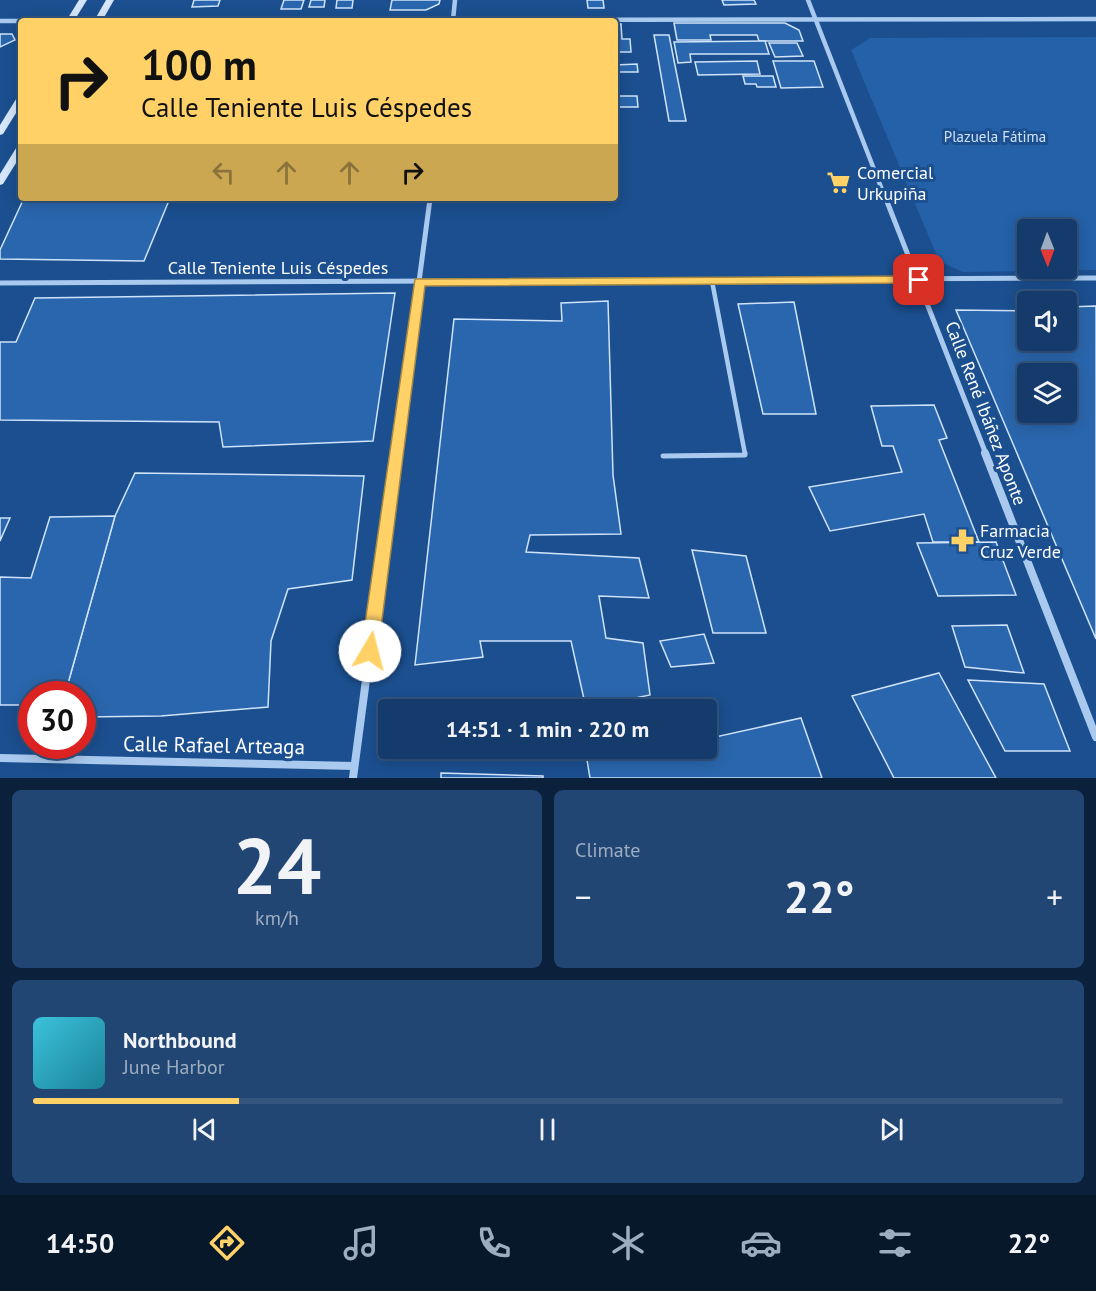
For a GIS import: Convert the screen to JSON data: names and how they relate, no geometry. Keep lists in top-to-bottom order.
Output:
{
  "streets": {
    "street": ["Calle Teniente Luis Céspedes", "Calle René Ibáñez Aponte", "Calle Rafael Arteaga"]
  },
  "crossings": [
    ["Calle Teniente Luis Céspedes", "Calle René Ibáñez Aponte"]
  ],
  "parks": ["Plazuela Fátima"],
  "places": {
    "supermarket": ["Comercial Urkupiña"],
    "pharmacy": ["Farmacia Cruz Verde"]
  },
  "north": "bottom",
  "page": {
    "turn": ["100 m", "Calle Teniente Luis Céspedes"],
    "limit": "30",
    "trip": "14:51 · 1 min · 220 m",
    "tile": [
      ["24", "km/h"],
      "Climate"
    ],
    "heat": ["−", "22°", "+"],
    "song": ["Northbound", "June Harbor"],
    "tabs": ["14:50", "22°"]
  }
}
